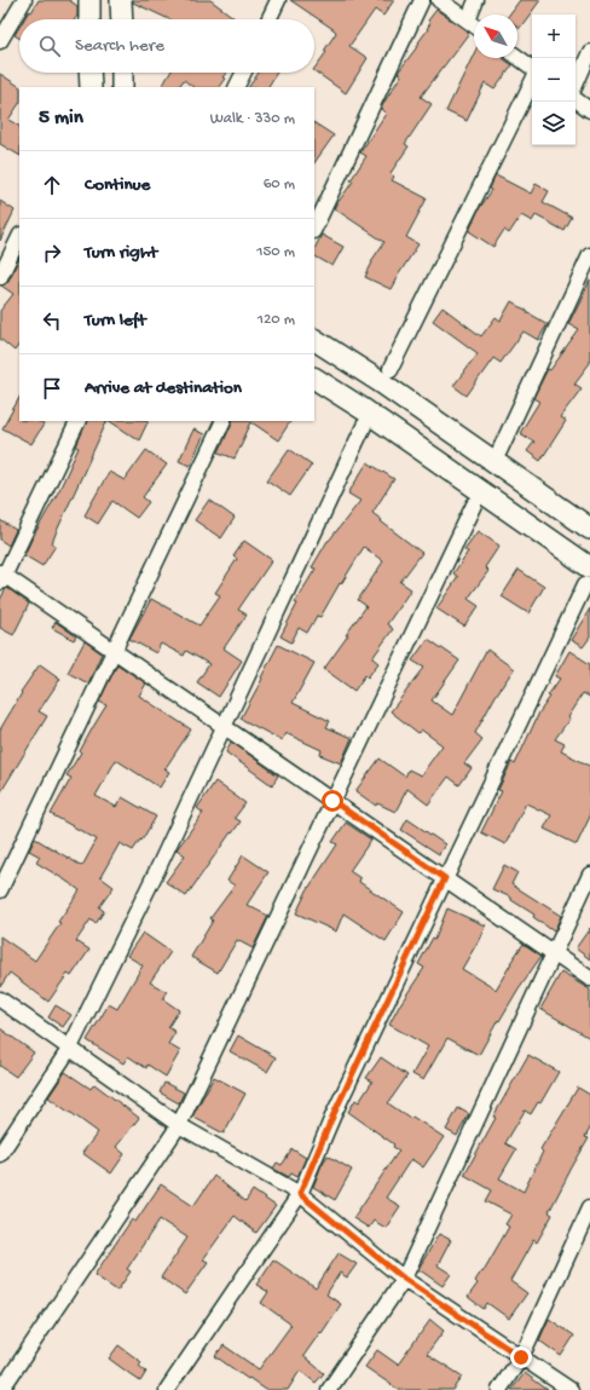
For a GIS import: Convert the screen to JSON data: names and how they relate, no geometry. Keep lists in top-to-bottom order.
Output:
{
  "north": "top left",
  "page": {
    "map_buttons": ["+", "−"],
    "search": "Search here",
    "heading": ["5 min", "Walk · 330 m"],
    "list": [
      ["Continue", "60 m"],
      ["Turn right", "150 m"],
      ["Turn left", "120 m"],
      "Arrive at destination"
    ]
  }
}
